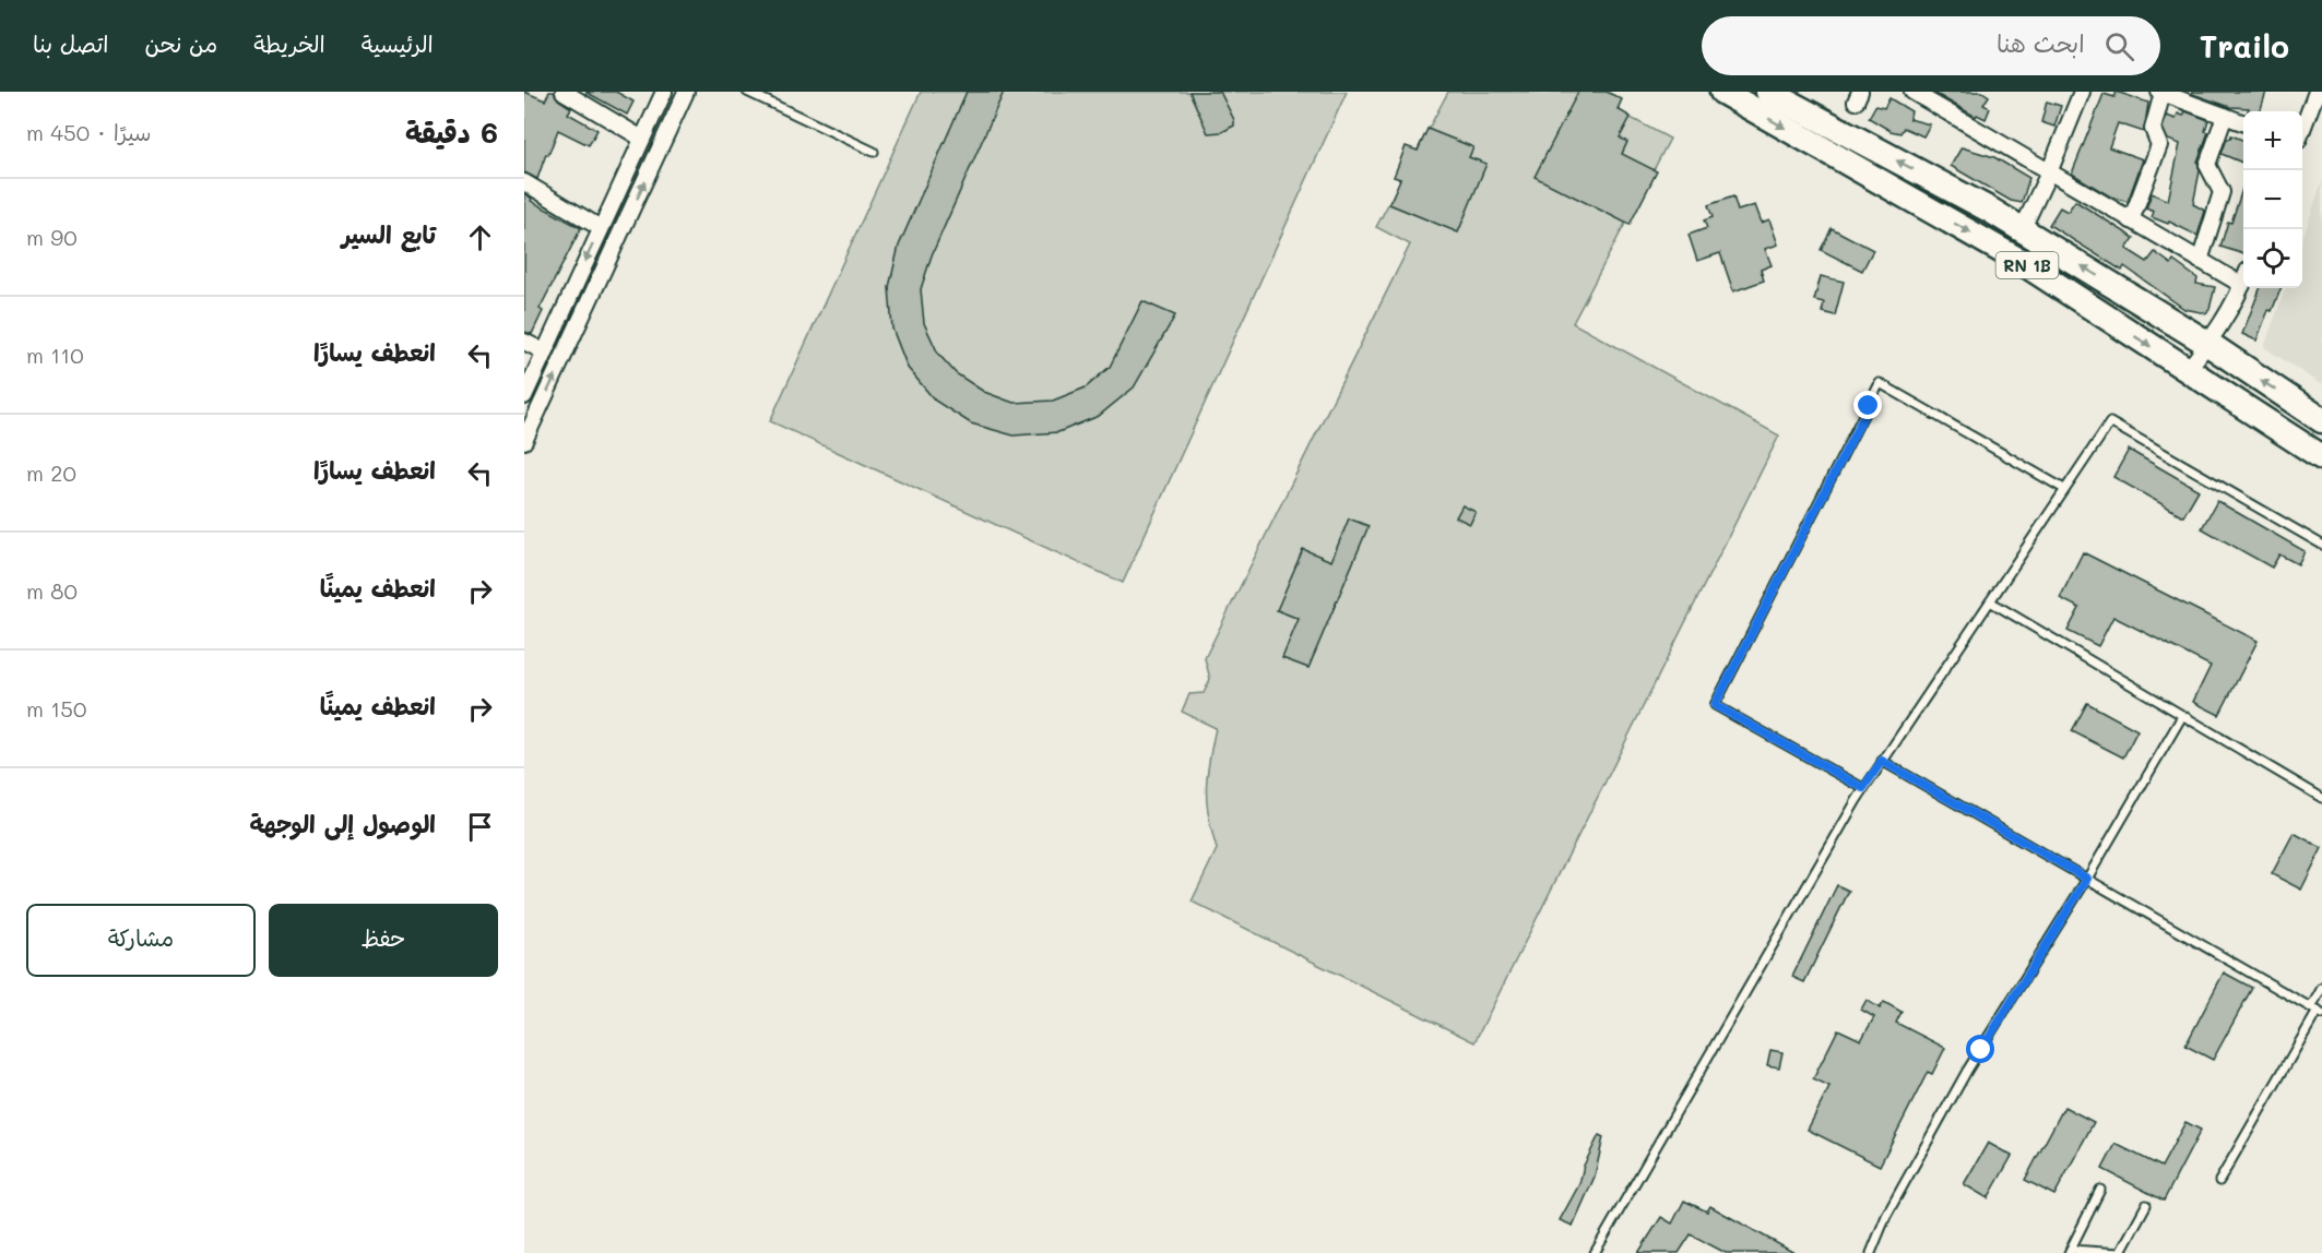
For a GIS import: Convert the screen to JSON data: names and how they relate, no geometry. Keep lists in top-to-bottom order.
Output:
{
  "streets": {
    "main road": ["RN 1B"]
  },
  "page": {
    "header": "Trailo",
    "search": "ابحث هنا",
    "nav": [
      "الرئيسية",
      "الخريطة",
      "من نحن",
      "اتصل بنا"
    ],
    "heading": ["6 دقيقة", "سيرًا · 450 m"],
    "map_buttons": ["+", "−"],
    "list": [
      ["تابع السير", "90 m"],
      ["انعطف يسارًا", "110 m"],
      ["انعطف يسارًا", "20 m"],
      ["انعطف يمينًا", "80 m"],
      ["انعطف يمينًا", "150 m"],
      "الوصول إلى الوجهة"
    ],
    "buttons": ["حفظ", "مشاركة"]
  }
}
